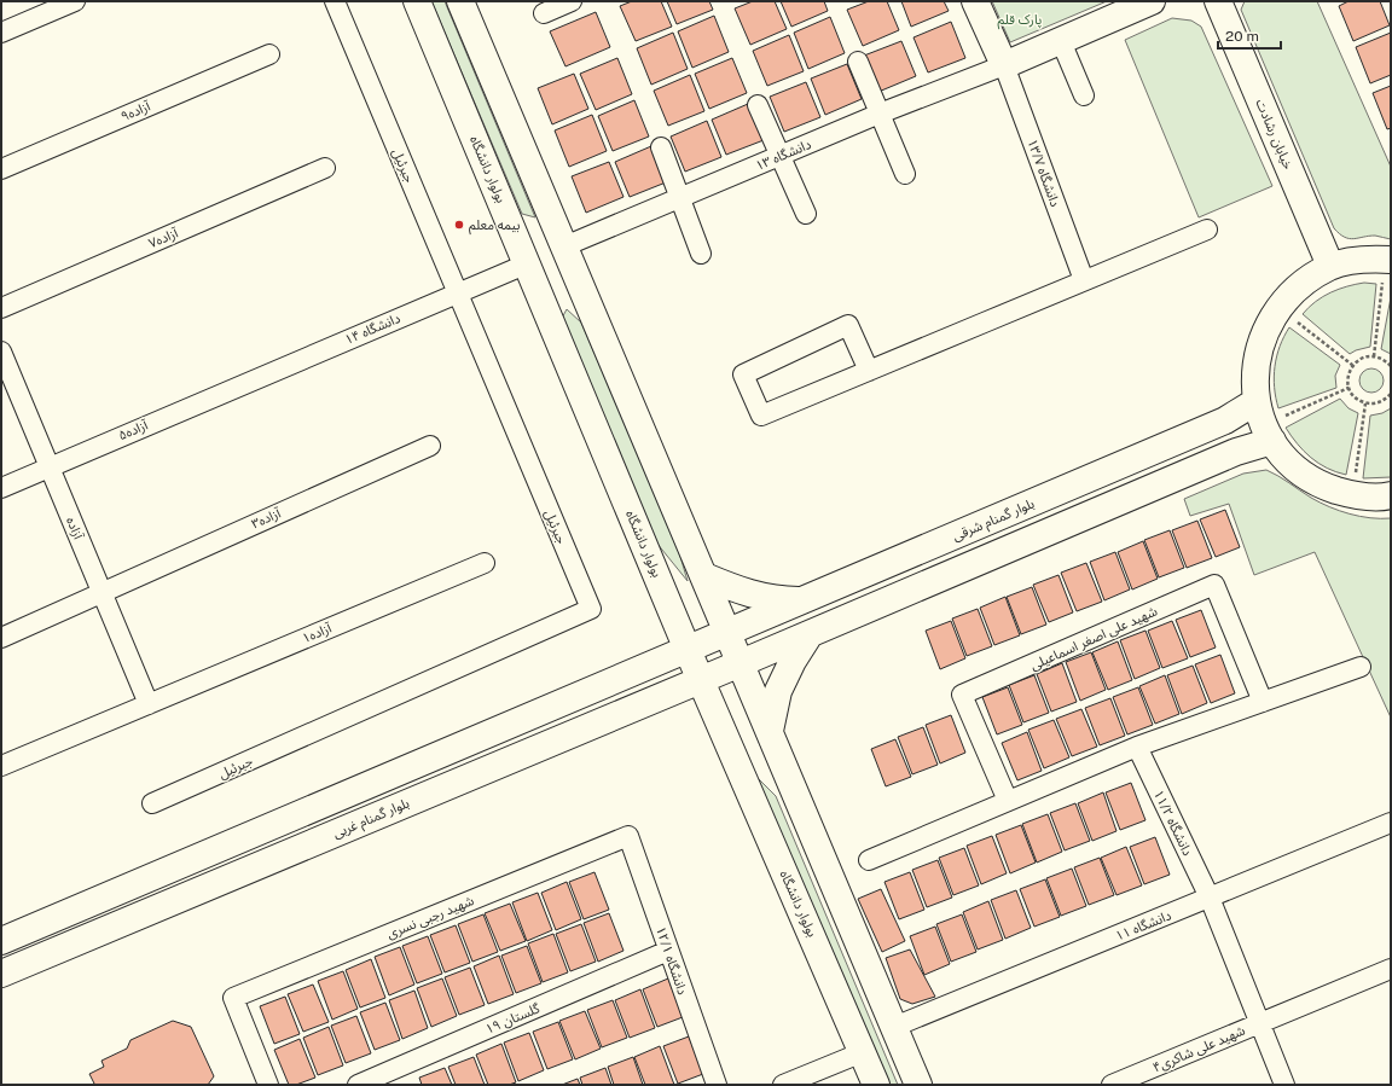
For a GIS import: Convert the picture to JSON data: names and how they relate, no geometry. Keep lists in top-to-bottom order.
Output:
{
  "streets": {
    "main road": [
      "خیابان رشادت",
      "بولوار دانشگاه",
      "بلوار گمنام شرقی",
      "بلوار گمنام غربی"
    ],
    "street": [
      "آزاده۹",
      "دانشگاه ۱۳",
      "جبرئیل",
      "دانشگاه ۱۳/۷",
      "آزاده۷",
      "دانشگاه ۱۴",
      "آزاده۵",
      "آزاده۳",
      "آزاده",
      "آزاده۱",
      "شهید علی اصغر اسماعیلی",
      "دانشگاه ۱۱/۲",
      "شهید رجبی نسری",
      "دانشگاه ۱۱",
      "دانشگاه ۱۲/۱",
      "گلستان ۱۹",
      "شهید علی شاکری۴"
    ]
  },
  "crossings": [
    ["دانشگاه ۱۳", "دانشگاه ۱۳/۷"],
    ["جبرئیل", "دانشگاه ۱۴"],
    ["بولوار دانشگاه", "دانشگاه ۱۴"],
    ["بولوار دانشگاه", "بلوار گمنام غربی"],
    ["دانشگاه ۱۴", "آزاده۵"],
    ["آزاده۵", "آزاده"],
    ["آزاده۳", "آزاده"],
    ["آزاده", "آزاده۱"],
    ["دانشگاه ۱۱/۲", "دانشگاه ۱۱"],
    ["دانشگاه ۱۱/۲", "شهید علی شاکری۴"],
    ["شهید رجبی نسری", "دانشگاه ۱۲/۱"],
    ["دانشگاه ۱۲/۱", "گلستان ۱۹"]
  ],
  "parks": ["پارک قلم"],
  "places": ["بیمه معلم"],
  "scale_bar": "20 m"
}
